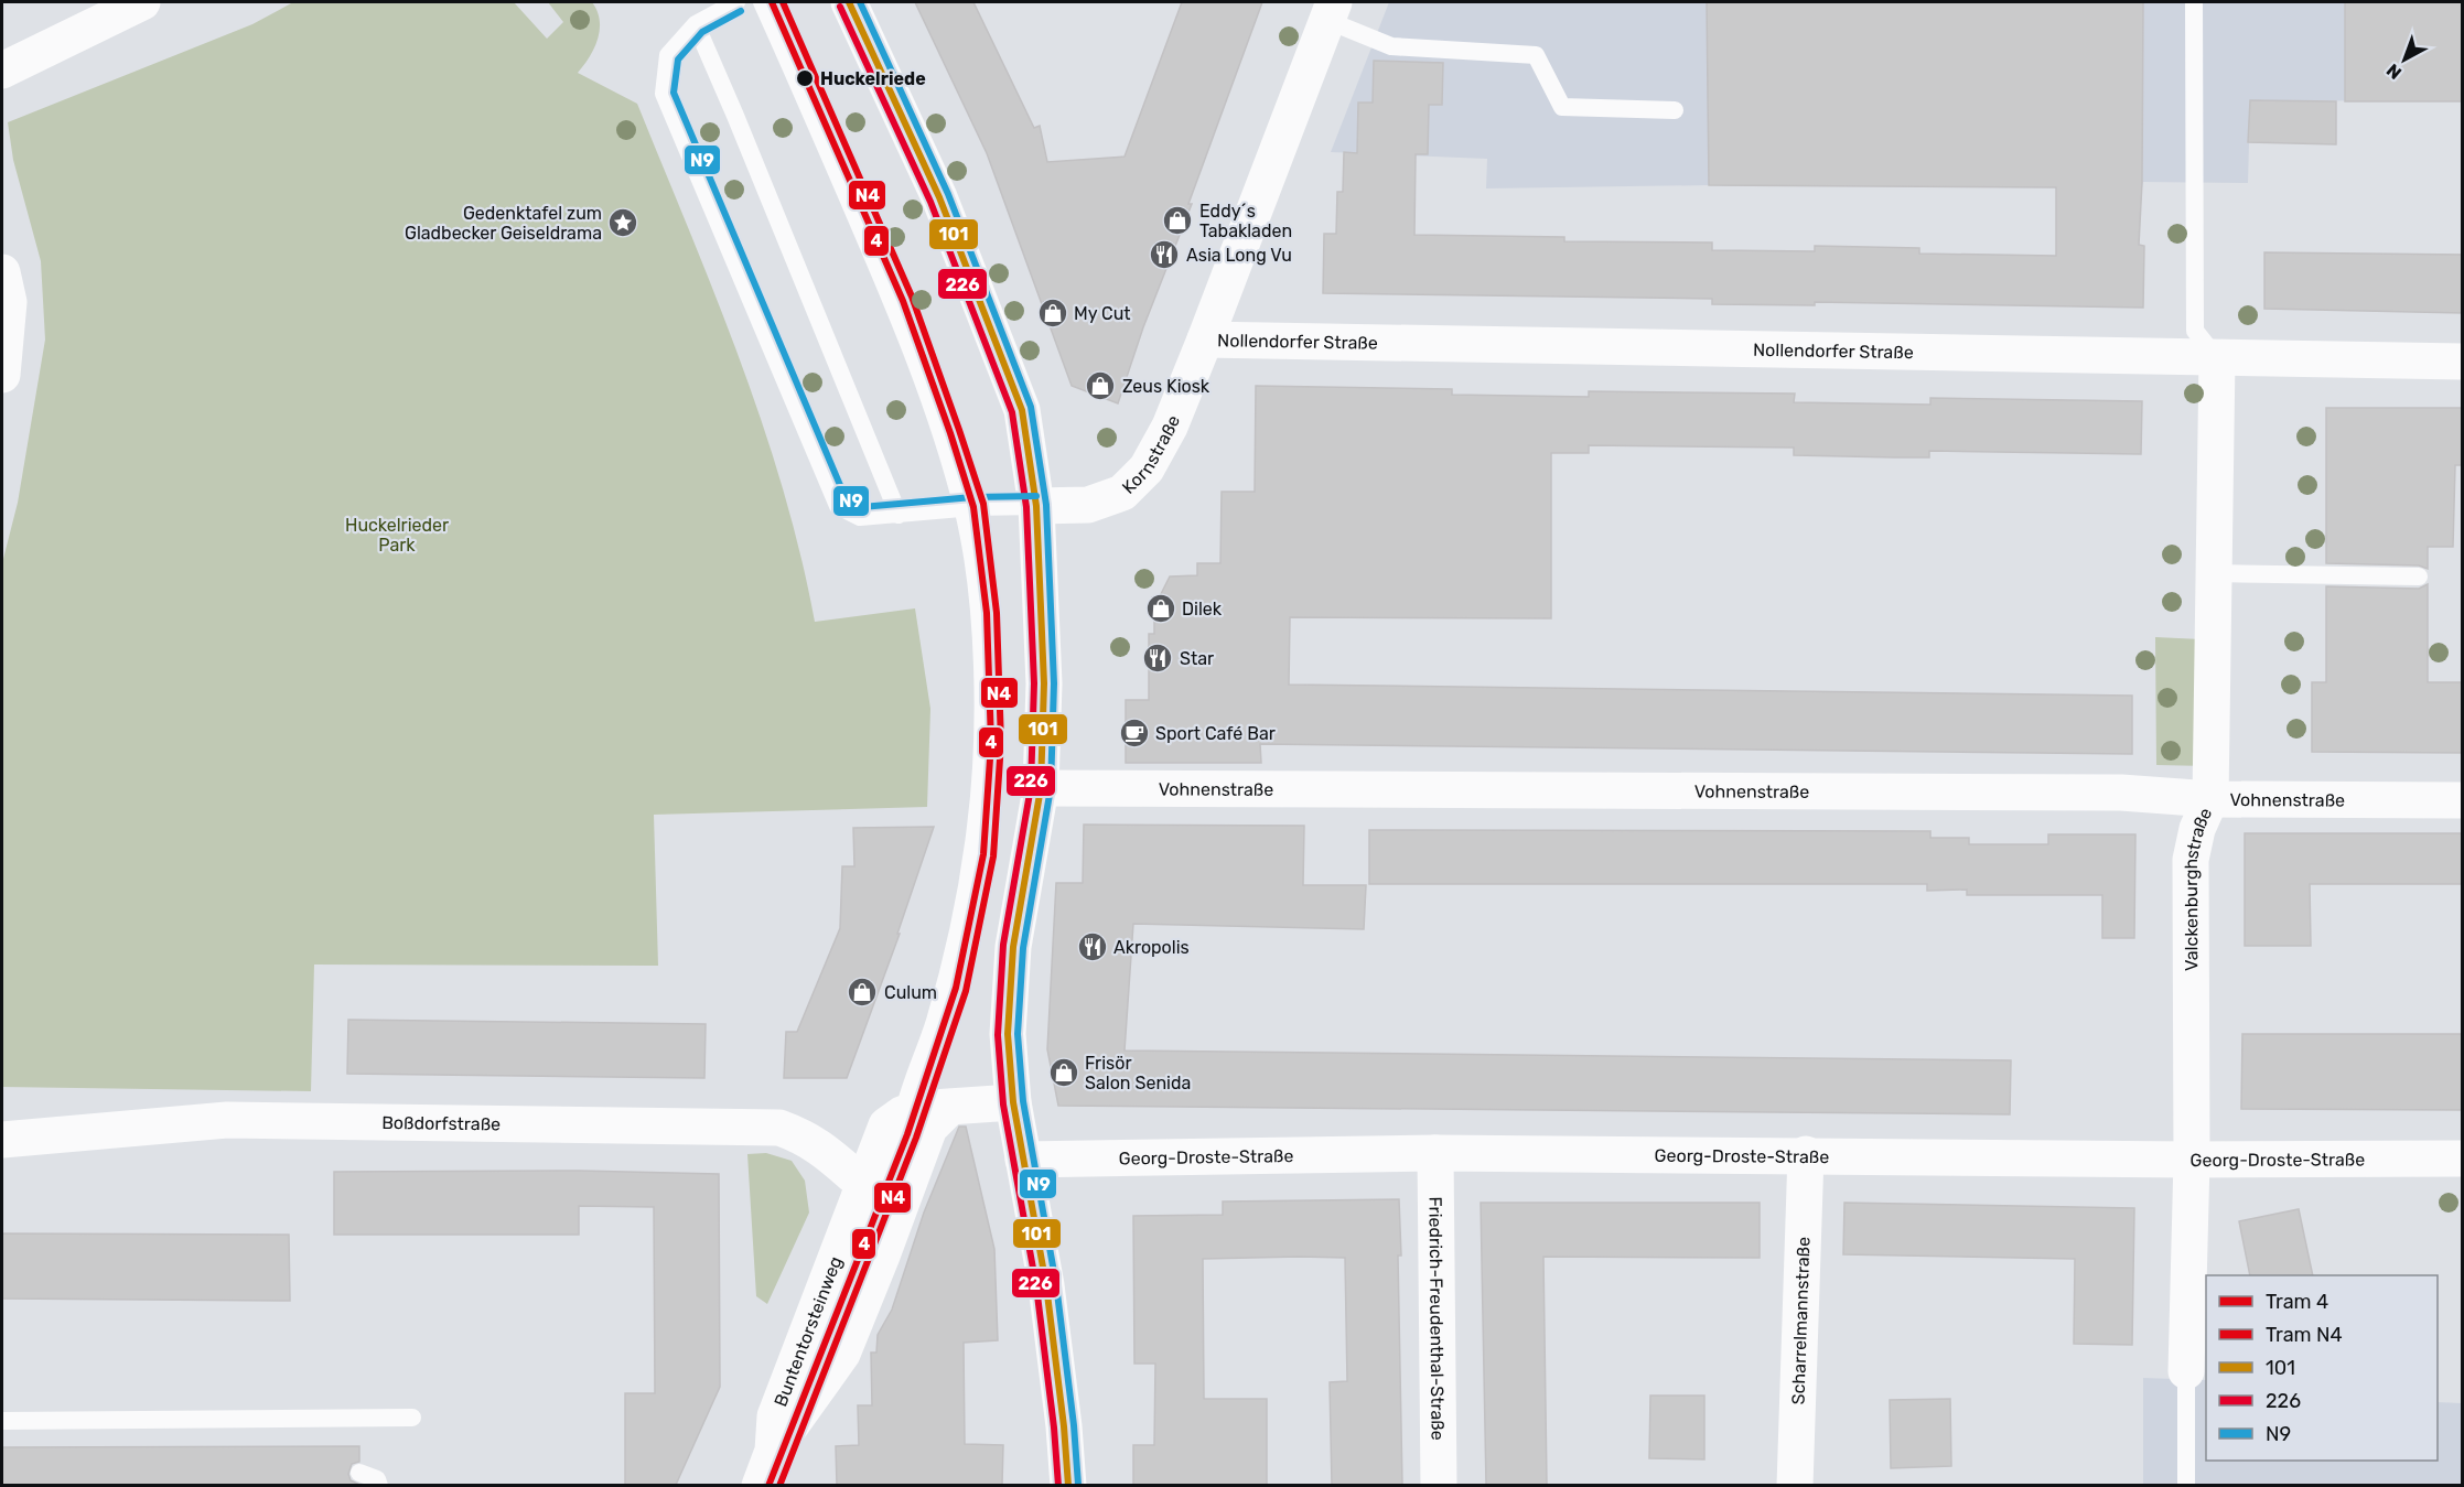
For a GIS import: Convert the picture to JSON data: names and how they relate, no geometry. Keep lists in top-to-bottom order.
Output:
{
  "streets": {
    "street": [
      "Nollendorfer Straße",
      "Kornstraße",
      "Vohnenstraße",
      "Valckenburghstraße",
      "Boßdorfstraße",
      "Georg-Droste-Straße",
      "Friedrich-Freudenthal-Straße",
      "Scharrelmannstraße",
      "Buntentorsteinweg"
    ]
  },
  "crossings": [
    ["Nollendorfer Straße", "Kornstraße"],
    ["Nollendorfer Straße", "Valckenburghstraße"],
    ["Vohnenstraße", "Valckenburghstraße"],
    ["Valckenburghstraße", "Georg-Droste-Straße"],
    ["Boßdorfstraße", "Buntentorsteinweg"],
    ["Georg-Droste-Straße", "Friedrich-Freudenthal-Straße"],
    ["Georg-Droste-Straße", "Scharrelmannstraße"]
  ],
  "parks": ["Huckelrieder Park"],
  "places": {
    "other": ["Huckelriede"],
    "shop": [
      "Eddy´s Tabakladen",
      "My Cut",
      "Zeus Kiosk",
      "Dilek",
      "Culum",
      "Frisör Salon Senida"
    ],
    "place": ["Gedenktafel zum Gladbecker Geiseldrama"],
    "restaurant": ["Asia Long Vu", "Star", "Akropolis"],
    "cafe": ["Sport Café Bar"]
  },
  "lines": [
    "tram line 4",
    "tram line N4",
    "transit line 101",
    "transit line N9",
    "transit line 226"
  ],
  "legend": [
    "Tram 4",
    "Tram N4",
    "101",
    "226",
    "N9"
  ],
  "north": "bottom left"
}
